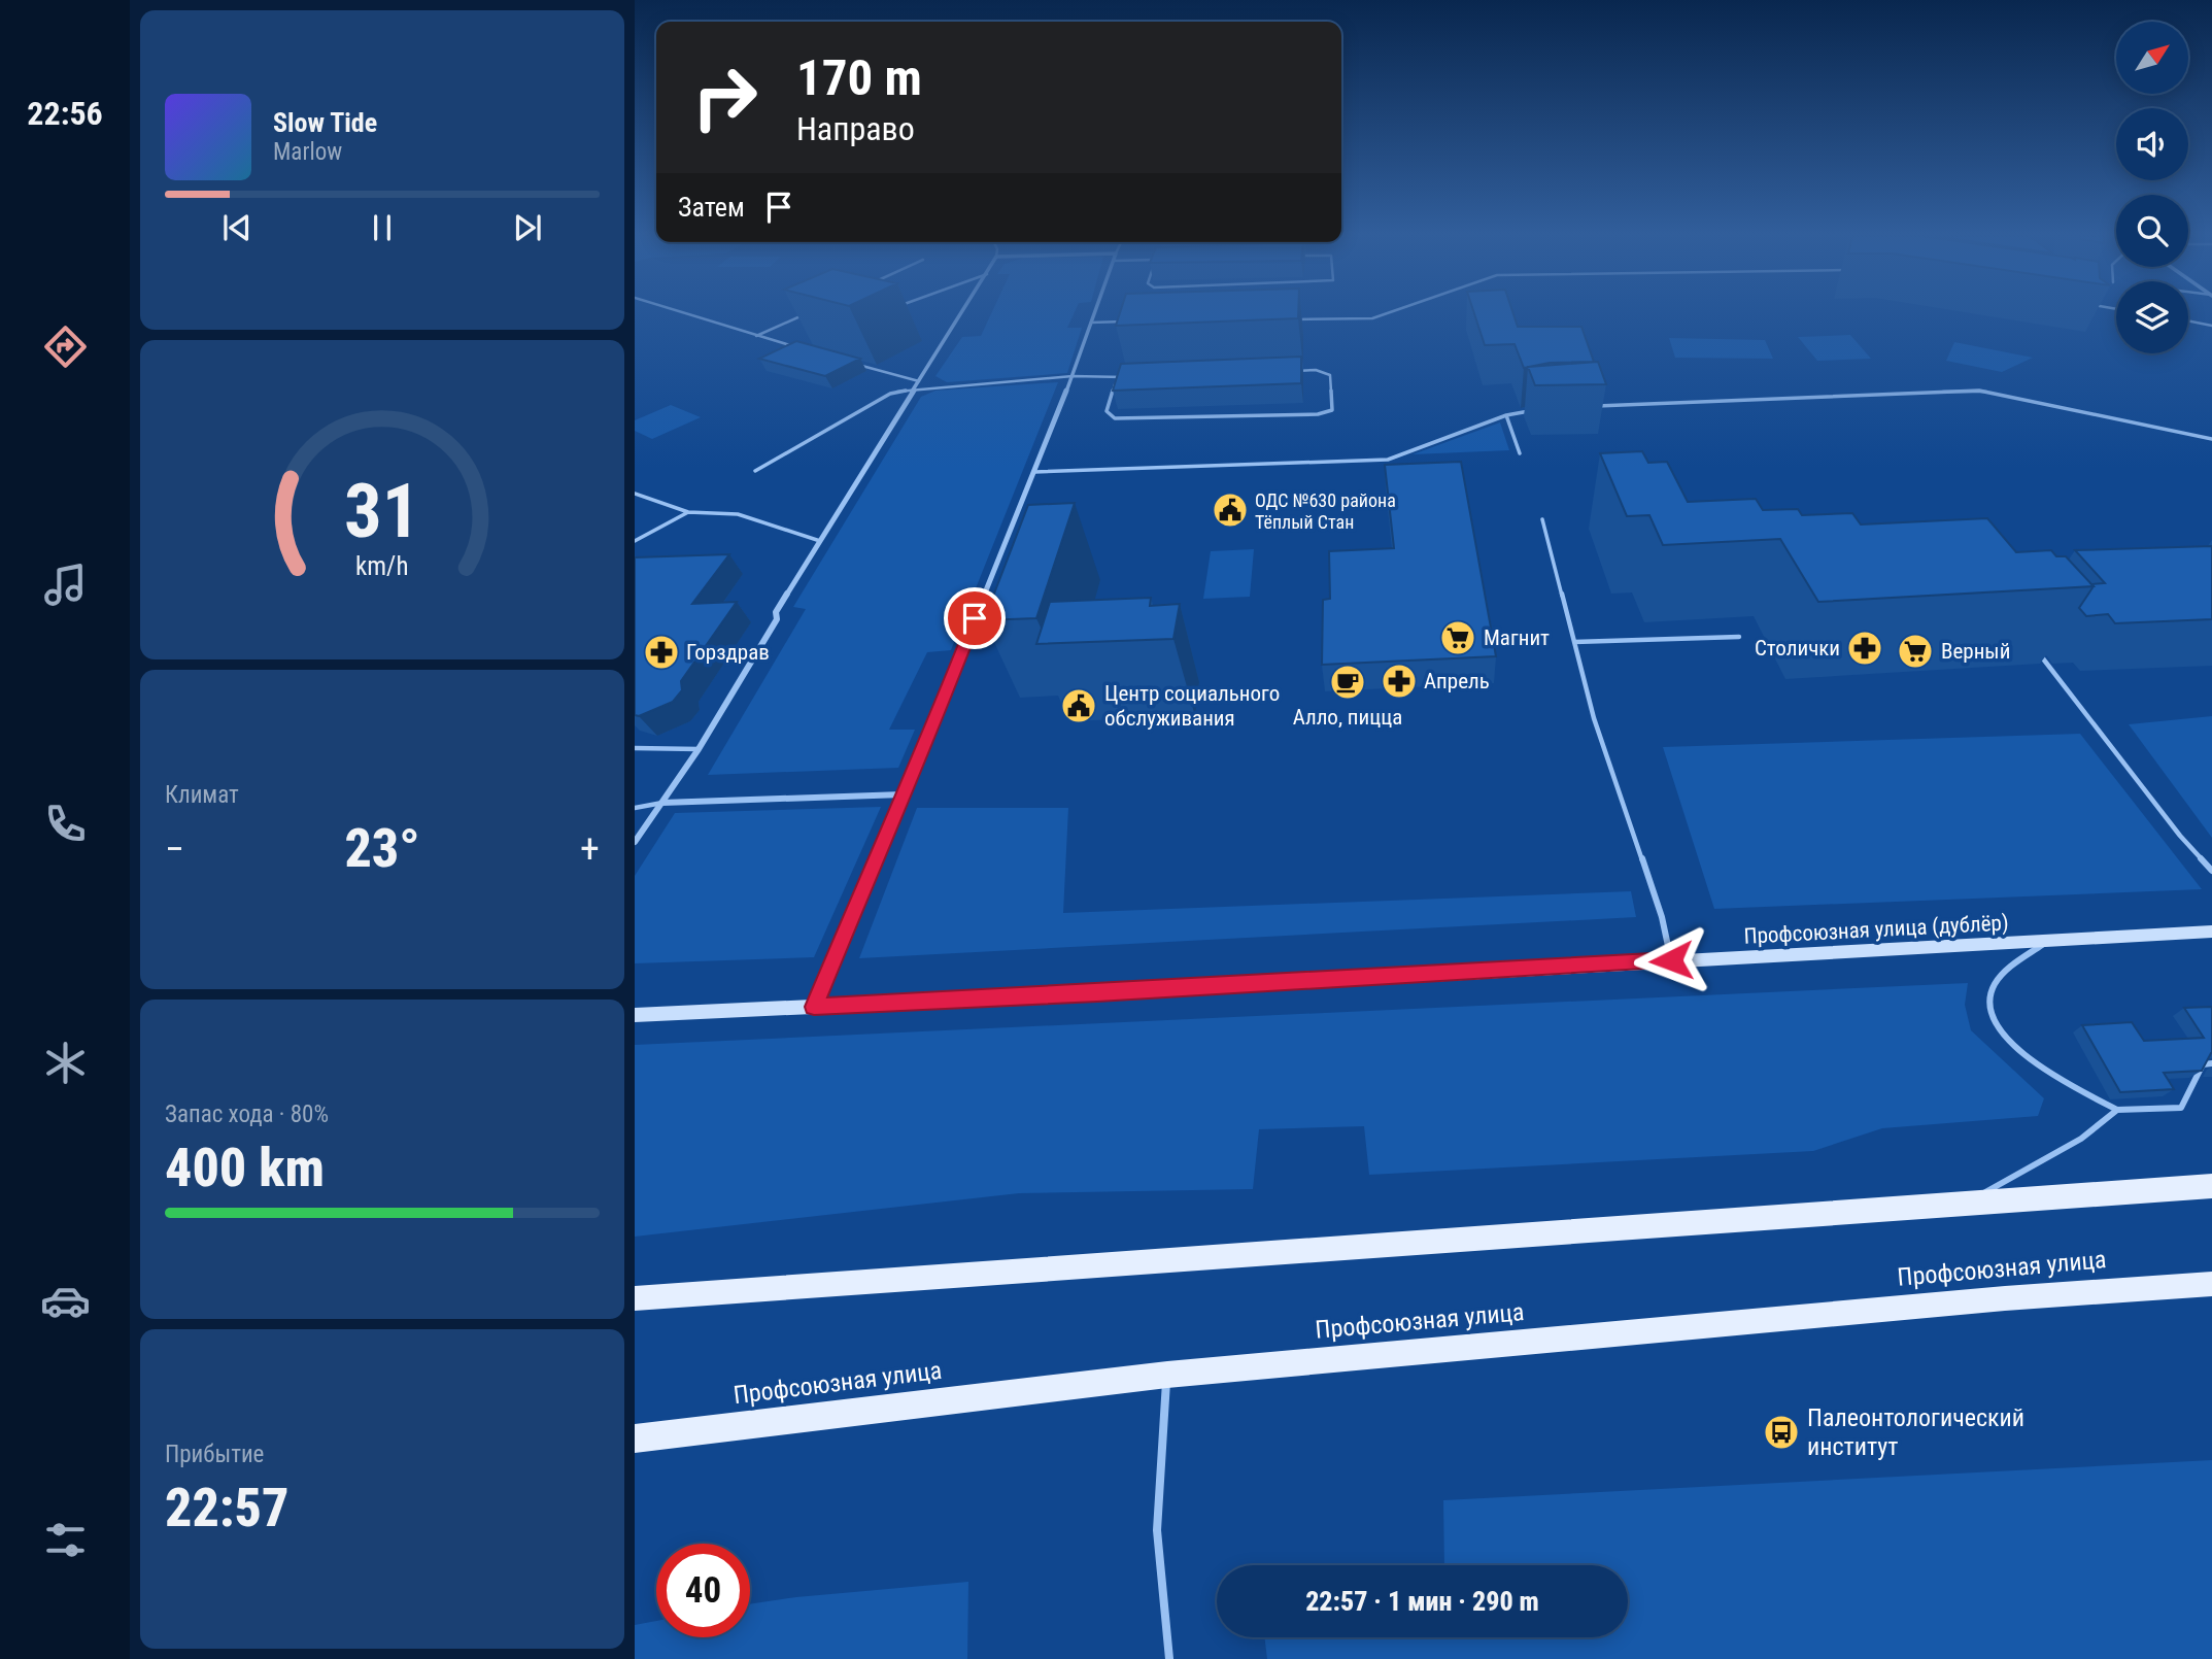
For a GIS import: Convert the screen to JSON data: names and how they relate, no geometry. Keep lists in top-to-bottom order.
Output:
{
  "streets": {
    "main road": ["Профсоюзная улица"],
    "street": ["Профсоюзная улица (дублёр)"]
  },
  "places": {
    "public building": ["ОДС №630 района Тёплый Стан", "Центр социального обслуживания"],
    "supermarket": ["Магнит", "Верный"],
    "pharmacy": ["Столички", "Горздрав", "Апрель"],
    "cafe": ["Алло, пицца"],
    "bus stop": ["Палеонтологический институт"]
  },
  "north": "top right",
  "page": {
    "tabs": "22:56",
    "turn": ["170 m", "Направо"],
    "song": ["Slow Tide", "Marlow"],
    "then": "Затем",
    "tile": [
      "Климат",
      ["Запас хода · 80%", "400 km"],
      ["Прибытие", "22:57"]
    ],
    "heat": ["−", "23°", "+"],
    "limit": "40",
    "trip": "22:57 · 1 мин · 290 m",
    "gauge": ["31", "km/h"]
  }
}
